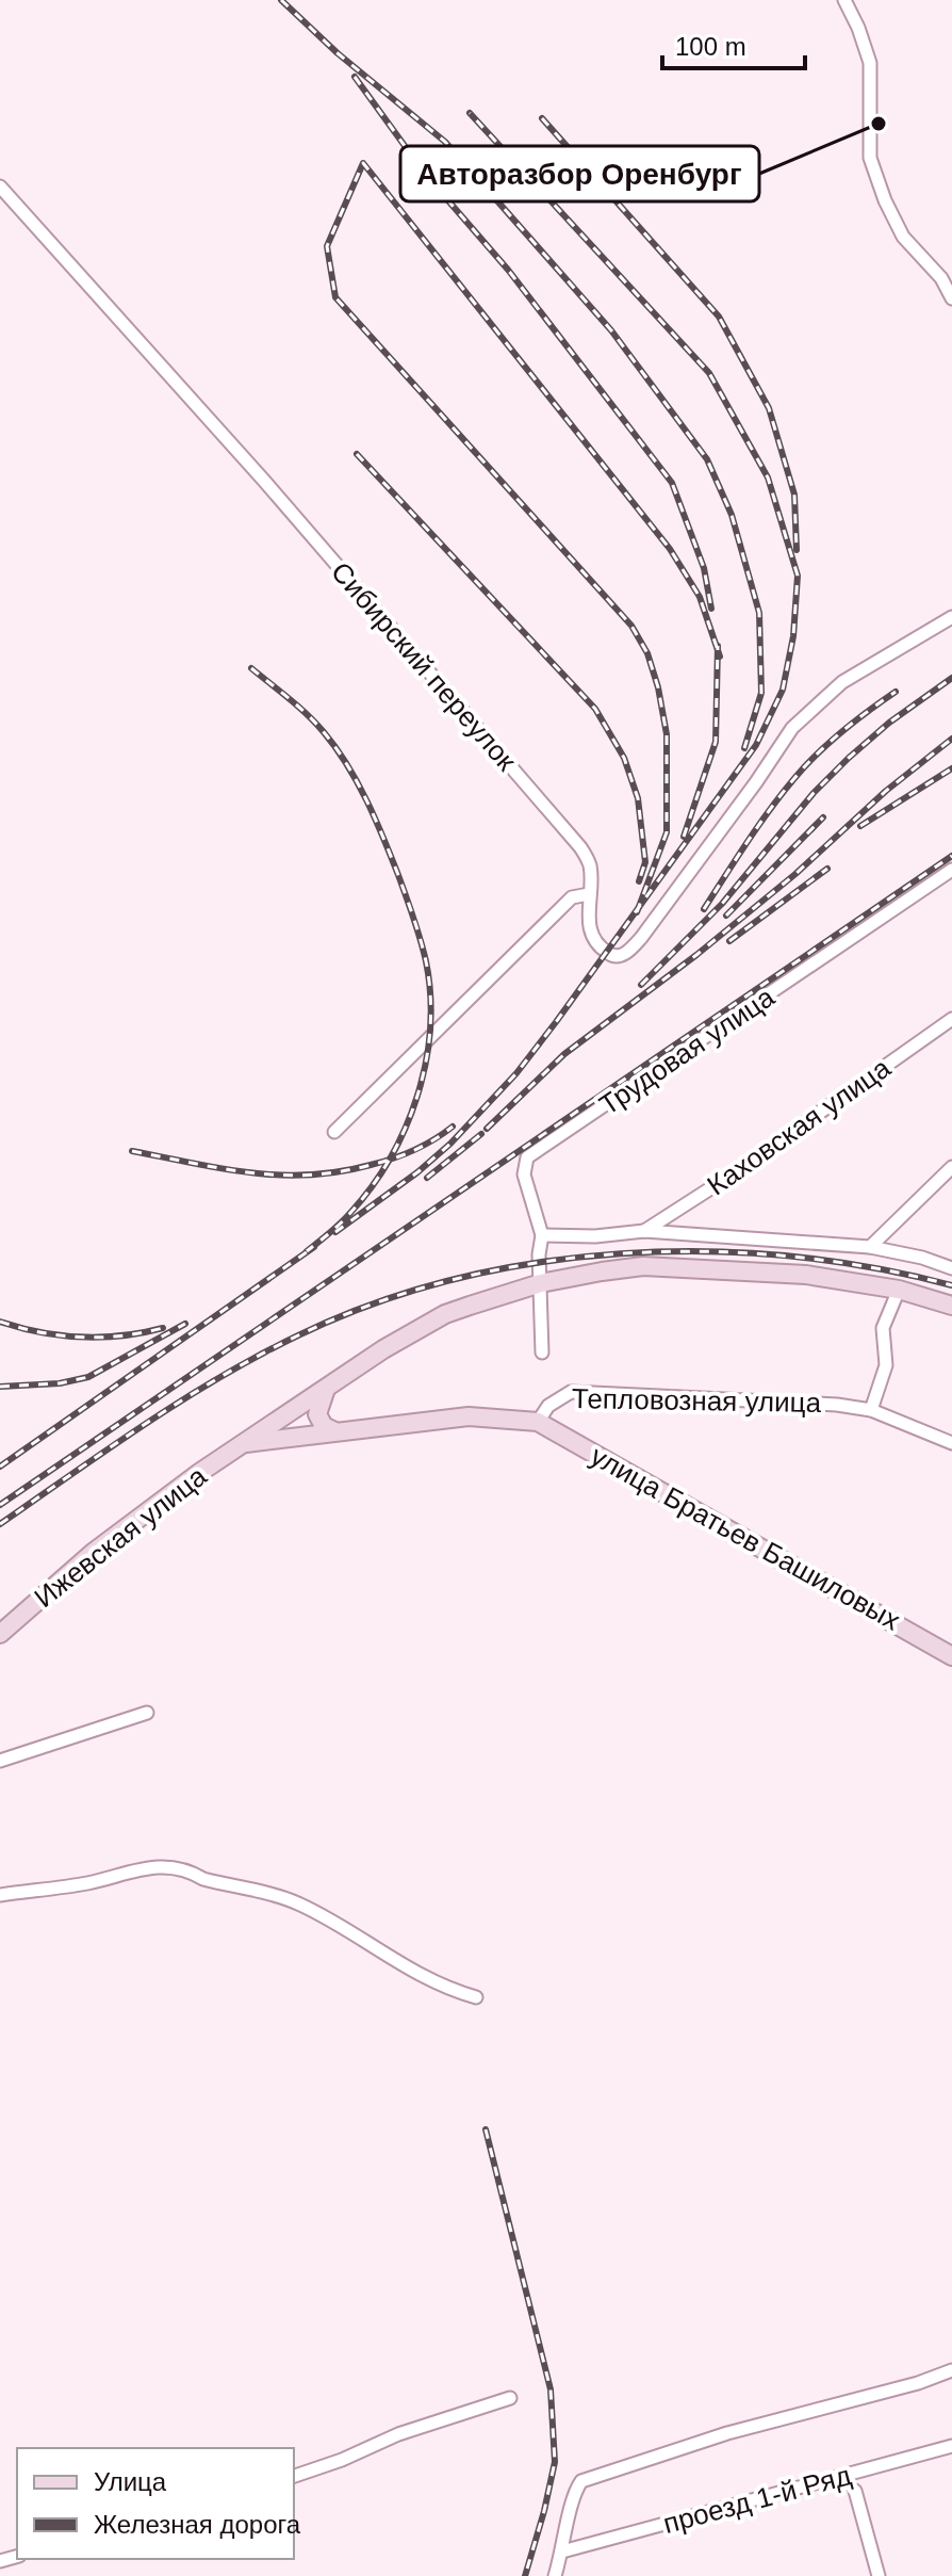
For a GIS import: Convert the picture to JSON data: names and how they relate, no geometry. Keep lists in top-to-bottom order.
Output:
{
  "streets": {
    "street": [
      "Сибирский переулок",
      "Трудовая улица",
      "Каховская улица",
      "Тепловозная улица",
      "Ижевская улица",
      "улица Братьев Башиловых",
      "проезд 1-й Ряд"
    ]
  },
  "crossings": [
    ["Трудовая улица", "Ижевская улица"],
    ["Тепловозная улица", "Ижевская улица"],
    ["Тепловозная улица", "улица Братьев Башиловых"]
  ],
  "places": ["Авторазбор Оренбург"],
  "legend": ["Улица", "Железная дорога"],
  "scale_bar": "100 m"
}
